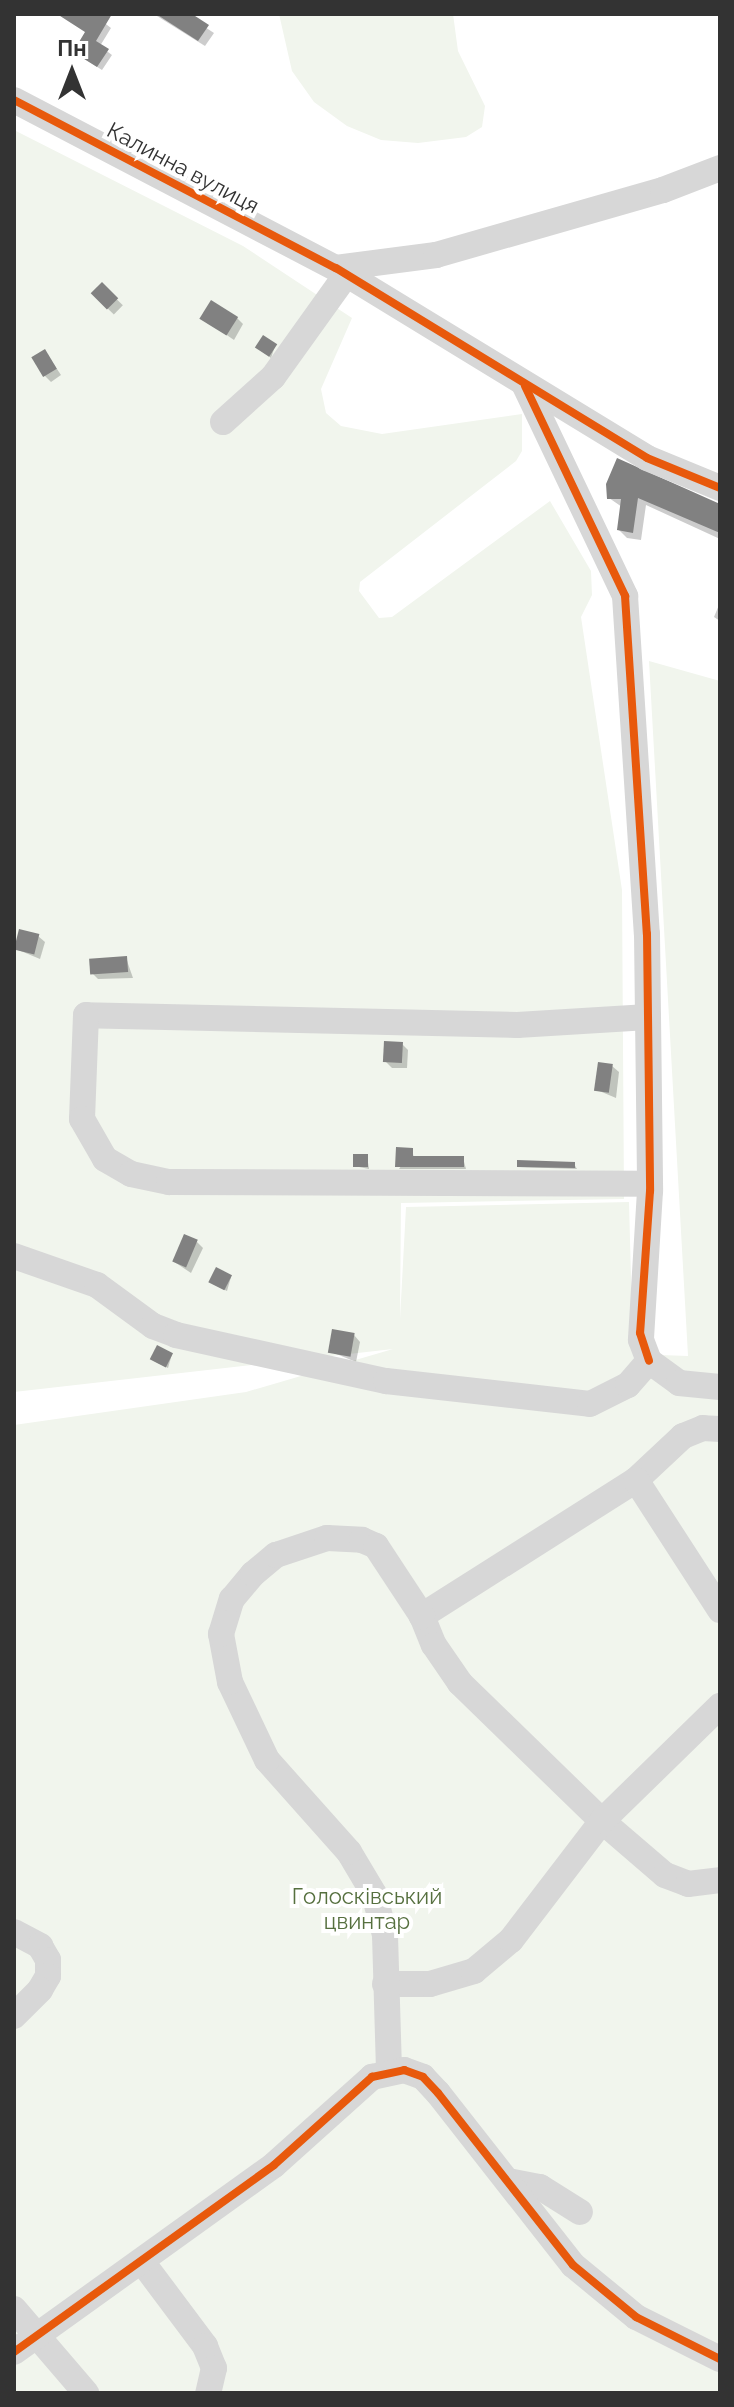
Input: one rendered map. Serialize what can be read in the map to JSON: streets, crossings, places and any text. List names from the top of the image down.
{
  "streets": {
    "street": ["Калинна вулиця"]
  },
  "parks": ["Голосківський цвинтар"],
  "north": "top"
}
